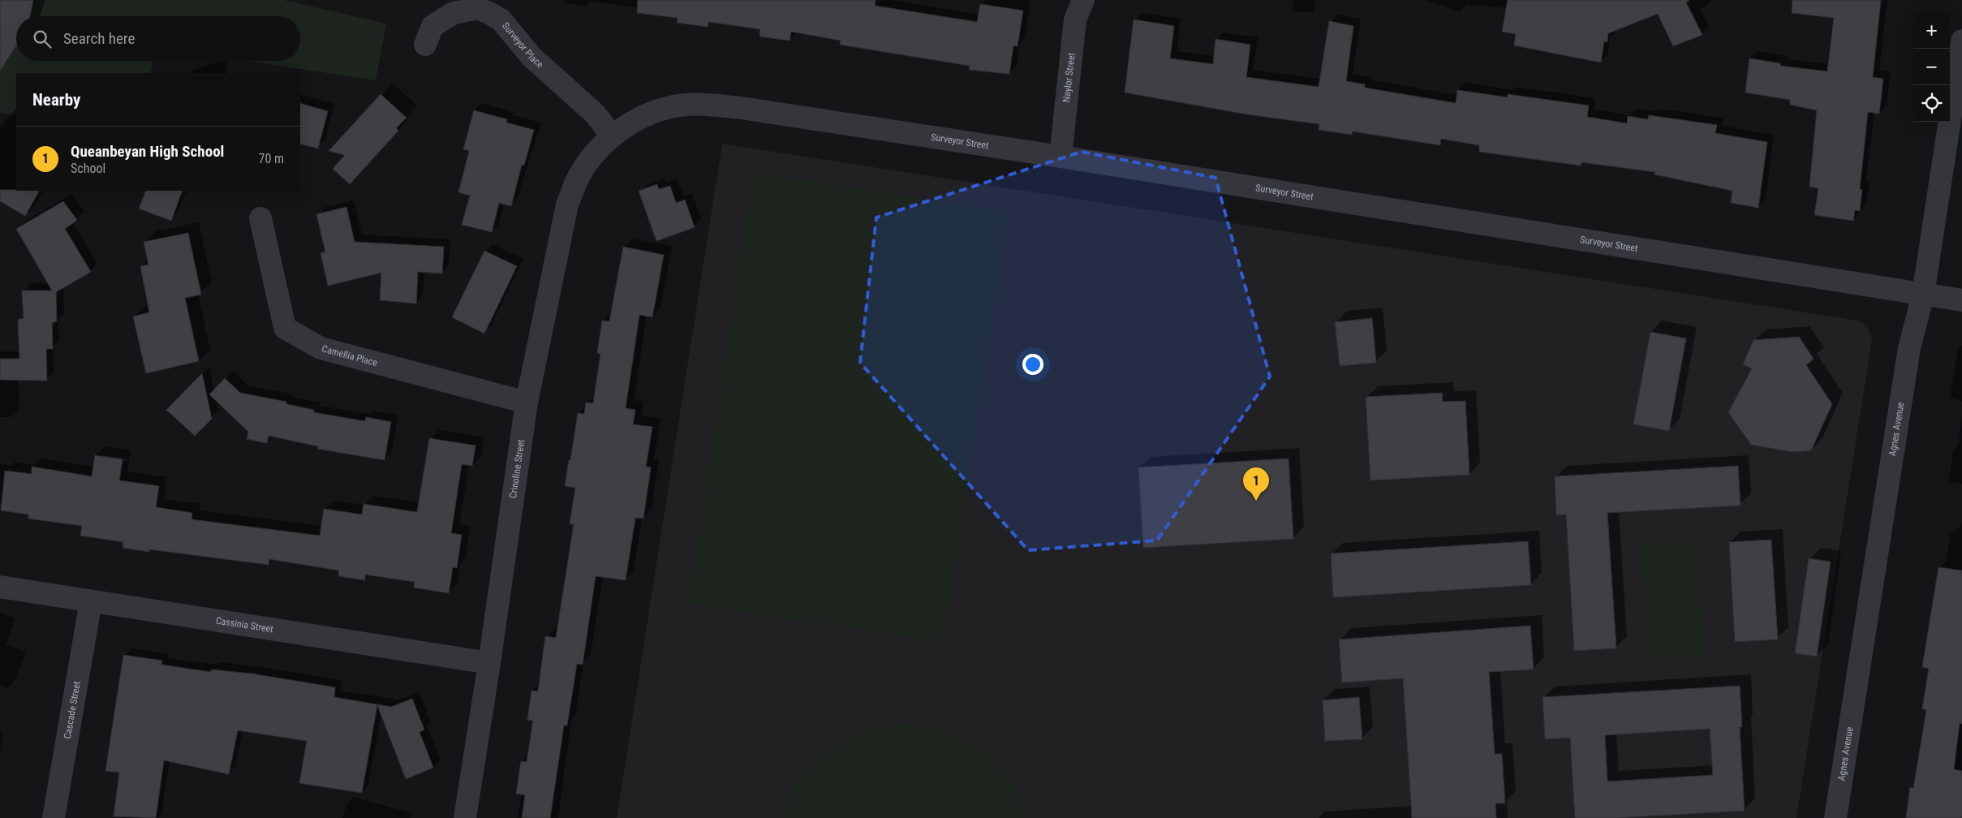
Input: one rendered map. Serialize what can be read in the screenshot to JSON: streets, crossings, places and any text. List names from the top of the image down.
{
  "streets": {
    "street": [
      "Surveyor Place",
      "Naylor Street",
      "Surveyor Street",
      "Camellia Place",
      "Agnes Avenue",
      "Crinoline Street",
      "Cassinia Street",
      "Cascade Street"
    ]
  },
  "crossings": [
    ["Surveyor Place", "Surveyor Street"],
    ["Surveyor Place", "Crinoline Street"],
    ["Naylor Street", "Surveyor Street"],
    ["Surveyor Street", "Agnes Avenue"],
    ["Surveyor Street", "Crinoline Street"],
    ["Camellia Place", "Crinoline Street"],
    ["Crinoline Street", "Cassinia Street"],
    ["Cassinia Street", "Cascade Street"]
  ],
  "page": {
    "map_buttons": ["+", "−"],
    "search": "Search here",
    "heading": "Nearby",
    "list": [
      {
        "mark": "1",
        "name": "Queanbeyan High School",
        "note": "School",
        "value": "70 m"
      }
    ],
    "pins": "1"
  }
}
